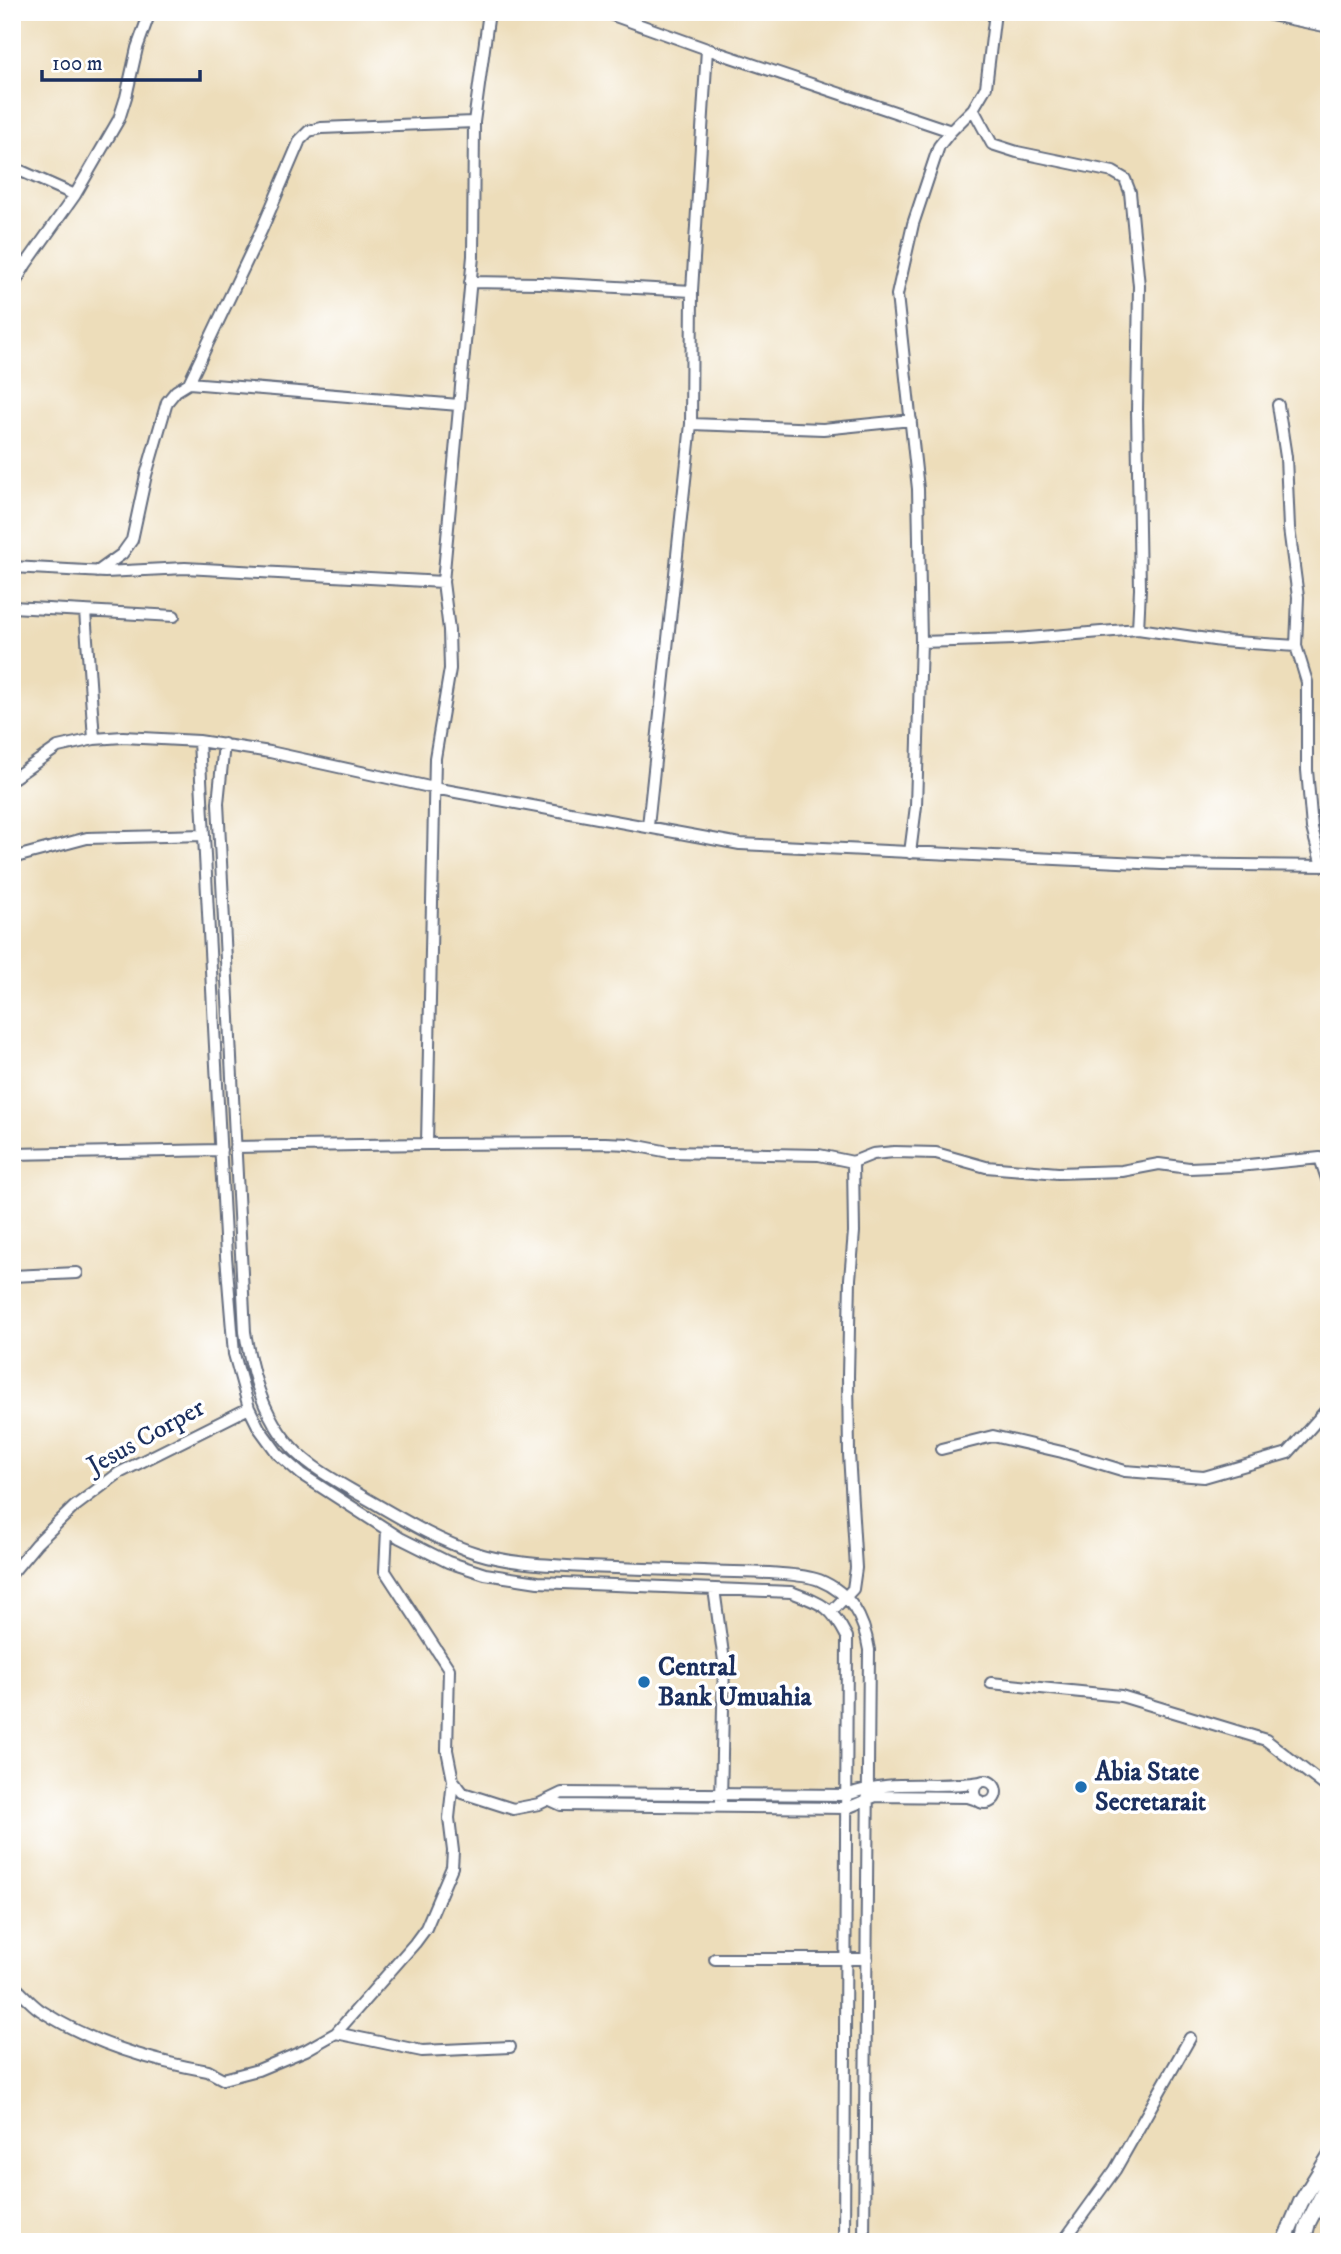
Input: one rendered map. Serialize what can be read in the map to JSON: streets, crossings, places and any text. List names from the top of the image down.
{
  "streets": {
    "street": ["Jesus Corper"]
  },
  "places": ["Central Bank Umuahia", "Abia State Secretarait"],
  "scale_bar": "100 m"
}
